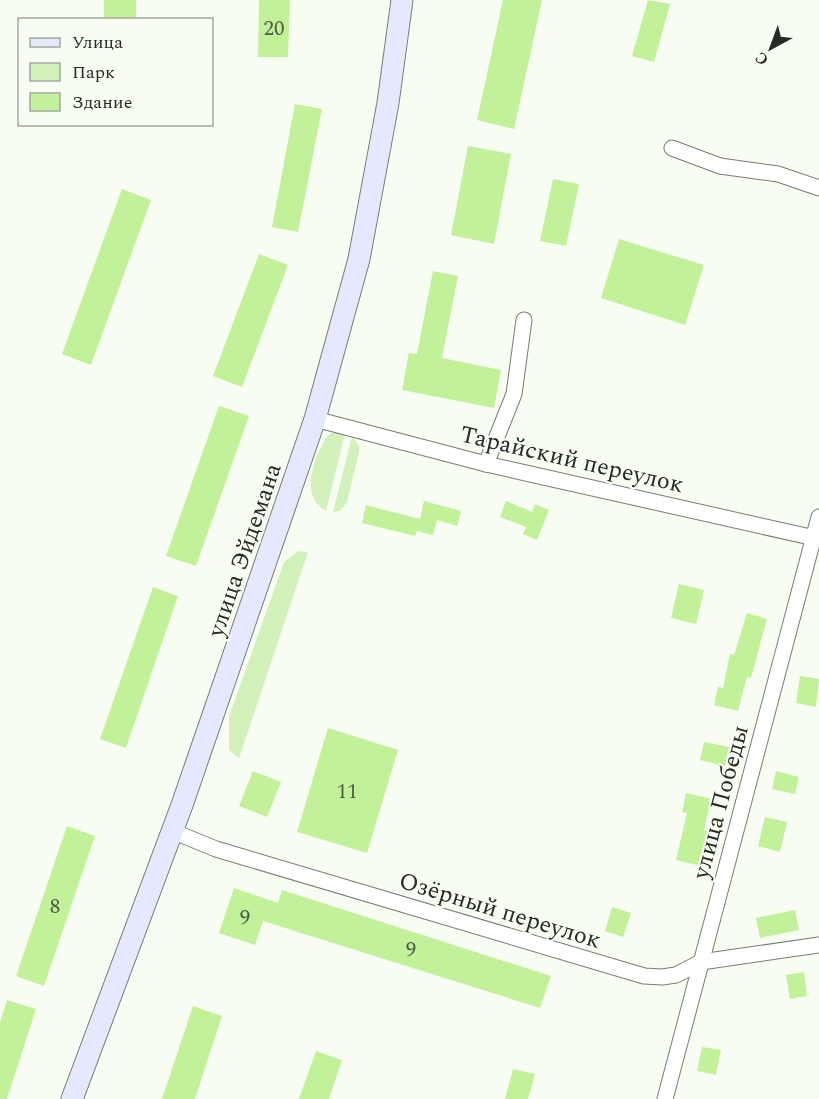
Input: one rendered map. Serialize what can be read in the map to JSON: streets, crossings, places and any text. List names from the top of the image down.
{
  "streets": {
    "main road": ["улица Эйдемана"],
    "street": ["Тарайский переулок", "улица Победы", "Озёрный переулок"]
  },
  "crossings": [
    ["Тарайский переулок", "улица Эйдемана"],
    ["Тарайский переулок", "улица Победы"],
    ["улица Эйдемана", "Озёрный переулок"],
    ["улица Победы", "Озёрный переулок"]
  ],
  "house_numbers": [
    "20",
    "11",
    "8",
    "9",
    "9"
  ],
  "legend": ["Улица", "Парк", "Здание"],
  "north": "bottom left"
}
